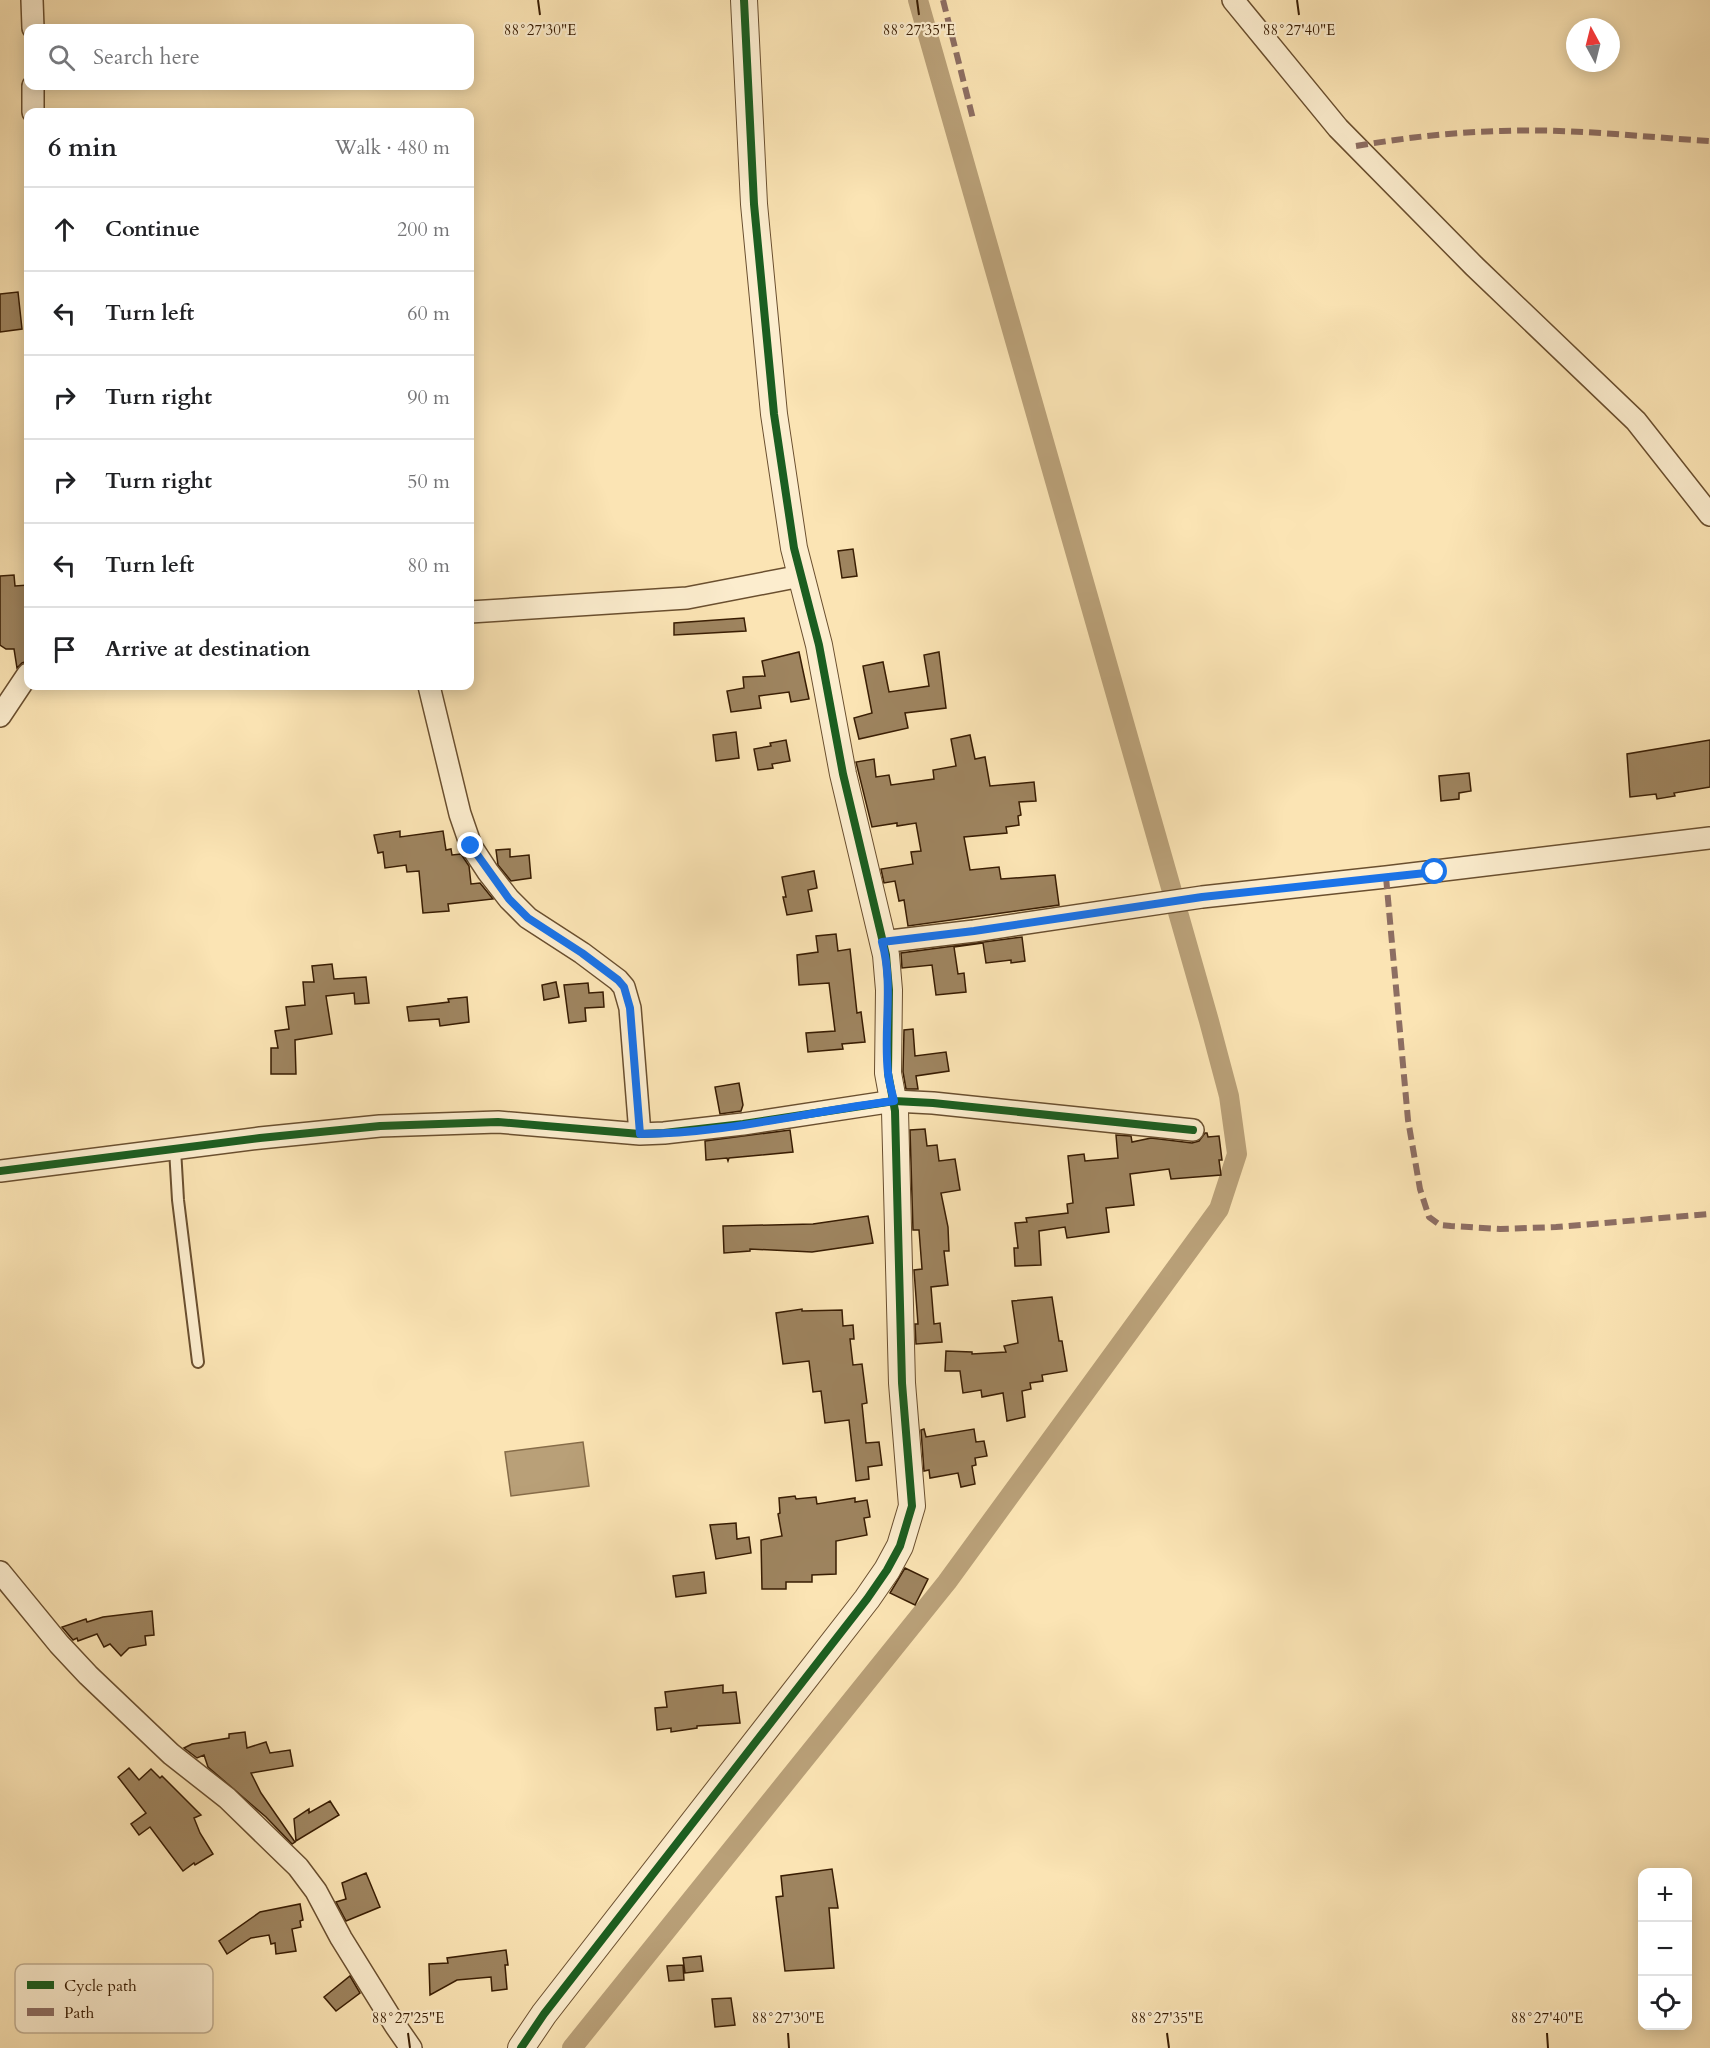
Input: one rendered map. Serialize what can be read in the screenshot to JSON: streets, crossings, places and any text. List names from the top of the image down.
{
  "legend": ["Cycle path", "Path"],
  "north": "top",
  "page": {
    "search": "Search here",
    "heading": ["6 min", "Walk · 480 m"],
    "list": [
      ["Continue", "200 m"],
      ["Turn left", "60 m"],
      ["Turn right", "90 m"],
      ["Turn right", "50 m"],
      ["Turn left", "80 m"],
      "Arrive at destination"
    ],
    "map_buttons": ["+", "−"]
  },
  "coordinates": [
    "88°27'30\"E",
    "88°27'35\"E",
    "88°27'40\"E",
    "88°27'25\"E"
  ]
}
